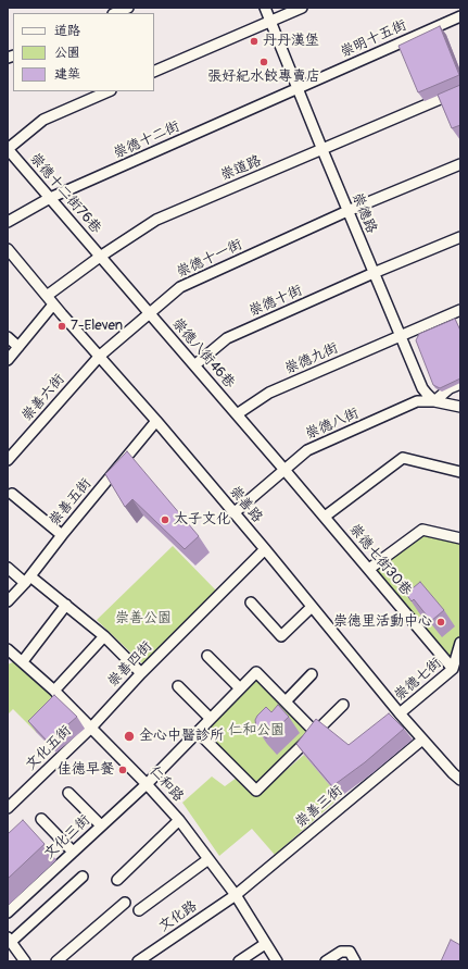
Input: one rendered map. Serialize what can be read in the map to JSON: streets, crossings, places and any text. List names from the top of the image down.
{
  "streets": {
    "street": [
      "崇明十五街",
      "崇德十二街",
      "崇道路",
      "崇德十二街76巷",
      "崇德路",
      "崇德十一街",
      "崇德十街",
      "崇德八街46巷",
      "崇德九街",
      "崇善六街",
      "崇德八街",
      "崇善五街",
      "崇善路",
      "崇德七街30巷",
      "崇善四街",
      "崇德七街",
      "文化五街",
      "仁和路",
      "崇善三街",
      "文化三街",
      "文化路"
    ]
  },
  "crossings": [
    ["崇明十五街", "崇德十二街"],
    ["崇明十五街", "崇德路"],
    ["崇德十二街", "崇德十二街76巷"],
    ["崇德十二街", "崇德路"],
    ["崇道路", "崇德十二街76巷"],
    ["崇道路", "崇德路"],
    ["崇道路", "崇德八街46巷"],
    ["崇道路", "崇善路"],
    ["崇德十二街76巷", "崇德八街46巷"],
    ["崇德路", "崇德十一街"],
    ["崇德路", "崇德十街"],
    ["崇德路", "崇德九街"],
    ["崇德路", "崇德八街"],
    ["崇德十一街", "崇德八街46巷"],
    ["崇德十一街", "崇善六街"],
    ["崇德十一街", "崇善路"],
    ["崇德十街", "崇德八街46巷"],
    ["崇德八街46巷", "崇德九街"],
    ["崇德八街46巷", "崇德八街"],
    ["崇德八街46巷", "崇德七街30巷"],
    ["崇善六街", "崇善路"],
    ["崇德八街", "崇善路"],
    ["崇德八街", "崇德七街30巷"],
    ["崇善五街", "崇善路"],
    ["崇善路", "崇善四街"],
    ["崇善路", "崇德七街"],
    ["崇善路", "崇善三街"],
    ["崇德七街30巷", "崇德七街"],
    ["崇善四街", "文化五街"],
    ["崇善四街", "仁和路"],
    ["文化五街", "仁和路"],
    ["仁和路", "崇善三街"],
    ["仁和路", "文化三街"],
    ["仁和路", "文化路"],
    ["崇善三街", "文化路"]
  ],
  "parks": ["崇善公園", "仁和公園"],
  "places": [
    "丹丹漢堡",
    "張好紀水餃專賣店",
    "7-Eleven",
    "太子文化",
    "崇德里活動中心",
    "全心中醫診所",
    "佳德早餐"
  ],
  "legend": ["道路", "公園", "建築"]
}
